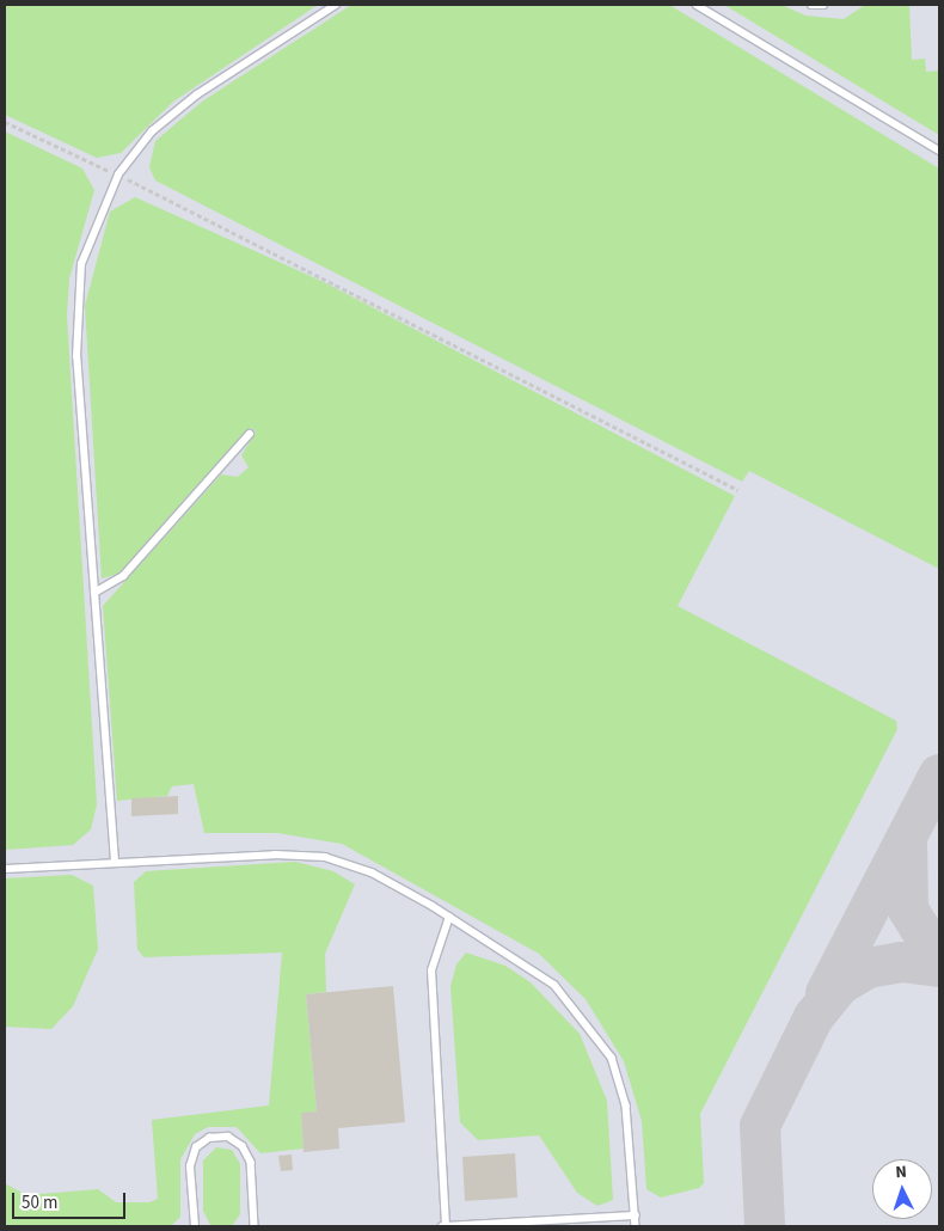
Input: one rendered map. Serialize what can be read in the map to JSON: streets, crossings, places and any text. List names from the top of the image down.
{
  "scale_bar": "50 m",
  "north": "top"
}
